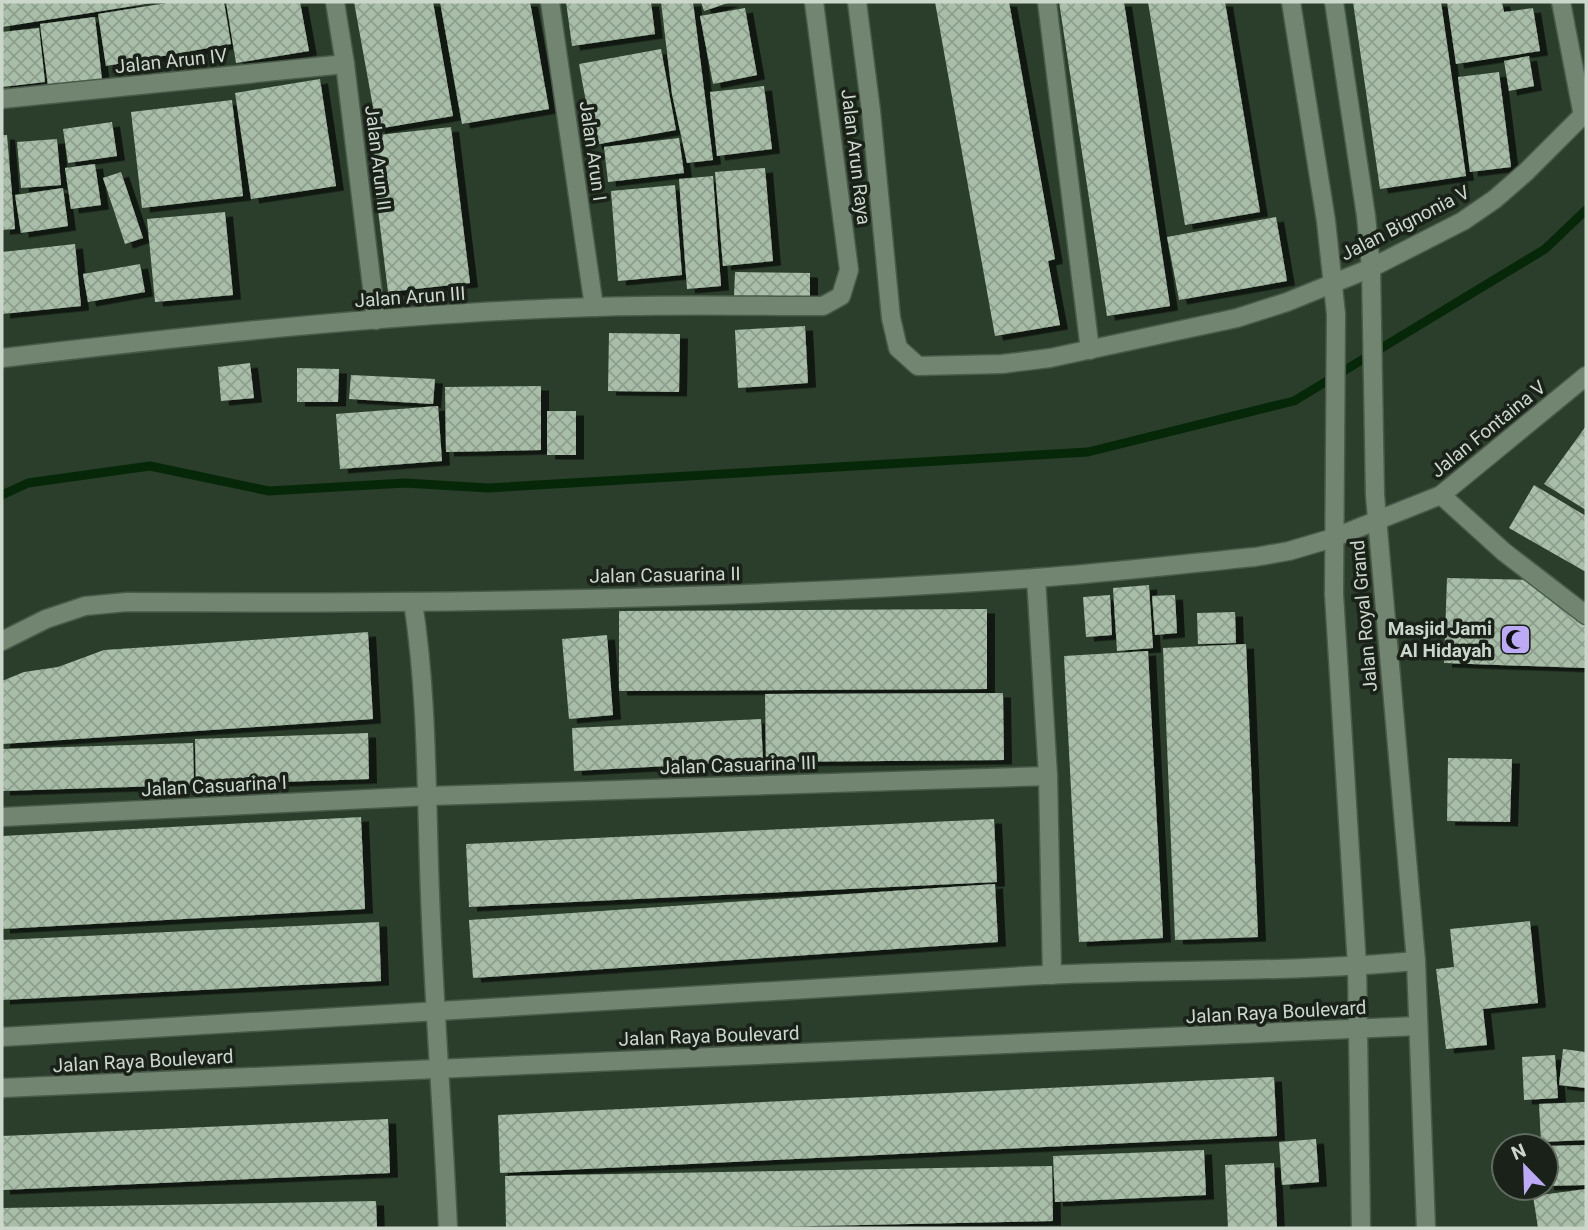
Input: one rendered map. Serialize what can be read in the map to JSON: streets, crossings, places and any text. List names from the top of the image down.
{
  "streets": {
    "street": [
      "Jalan Arun IV",
      "Jalan Arun I",
      "Jalan Arun Raya",
      "Jalan Arun II",
      "Jalan Bignonia V",
      "Jalan Arun III",
      "Jalan Fontaina V",
      "Jalan Casuarina II",
      "Jalan Royal Grand",
      "Jalan Casuarina III",
      "Jalan Casuarina I",
      "Jalan Raya Boulevard"
    ]
  },
  "crossings": [
    ["Jalan Arun IV", "Jalan Arun II"],
    ["Jalan Arun I", "Jalan Arun III"],
    ["Jalan Arun Raya", "Jalan Arun III"],
    ["Jalan Arun II", "Jalan Arun III"],
    ["Jalan Bignonia V", "Jalan Royal Grand"],
    ["Jalan Fontaina V", "Jalan Casuarina II"],
    ["Jalan Fontaina V", "Jalan Royal Grand"],
    ["Jalan Casuarina II", "Jalan Royal Grand"],
    ["Jalan Royal Grand", "Jalan Raya Boulevard"],
    ["Jalan Casuarina III", "Jalan Casuarina I"]
  ],
  "places": {
    "mosque": ["Masjid Jami Al Hidayah"]
  },
  "north": "top left"
}
